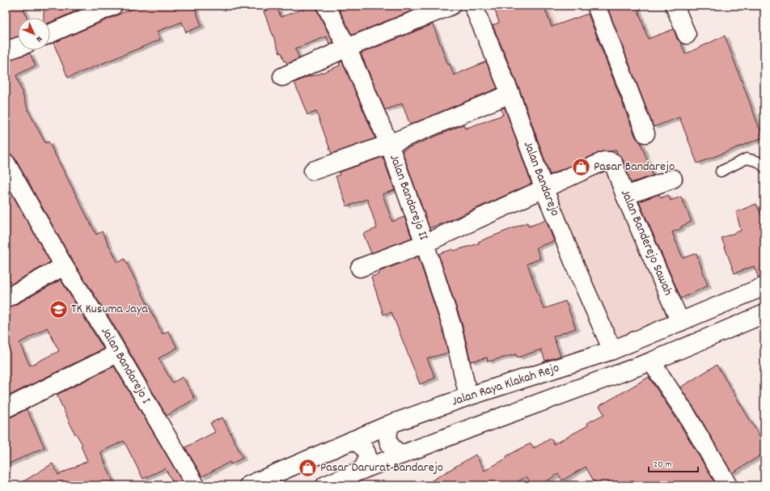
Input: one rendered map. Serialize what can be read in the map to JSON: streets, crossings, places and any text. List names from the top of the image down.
{
  "streets": {
    "street": [
      "Jalan Bandarejo",
      "Jalan Bandarejo II",
      "Jalan Banderejo Sawah",
      "Jalan Bandarejo I",
      "Jalan Raya Klakah Rejo"
    ]
  },
  "crossings": [
    ["Jalan Bandarejo", "Jalan Banderejo Sawah"],
    ["Jalan Bandarejo", "Jalan Raya Klakah Rejo"],
    ["Jalan Bandarejo II", "Jalan Raya Klakah Rejo"],
    ["Jalan Banderejo Sawah", "Jalan Raya Klakah Rejo"]
  ],
  "places": {
    "shop": ["Pasar Bandarejo", "Pasar Darurat Bandarejo"],
    "school or university": ["TK Kusuma Jaya"]
  },
  "scale_bar": "20 m",
  "north": "bottom right"
}
